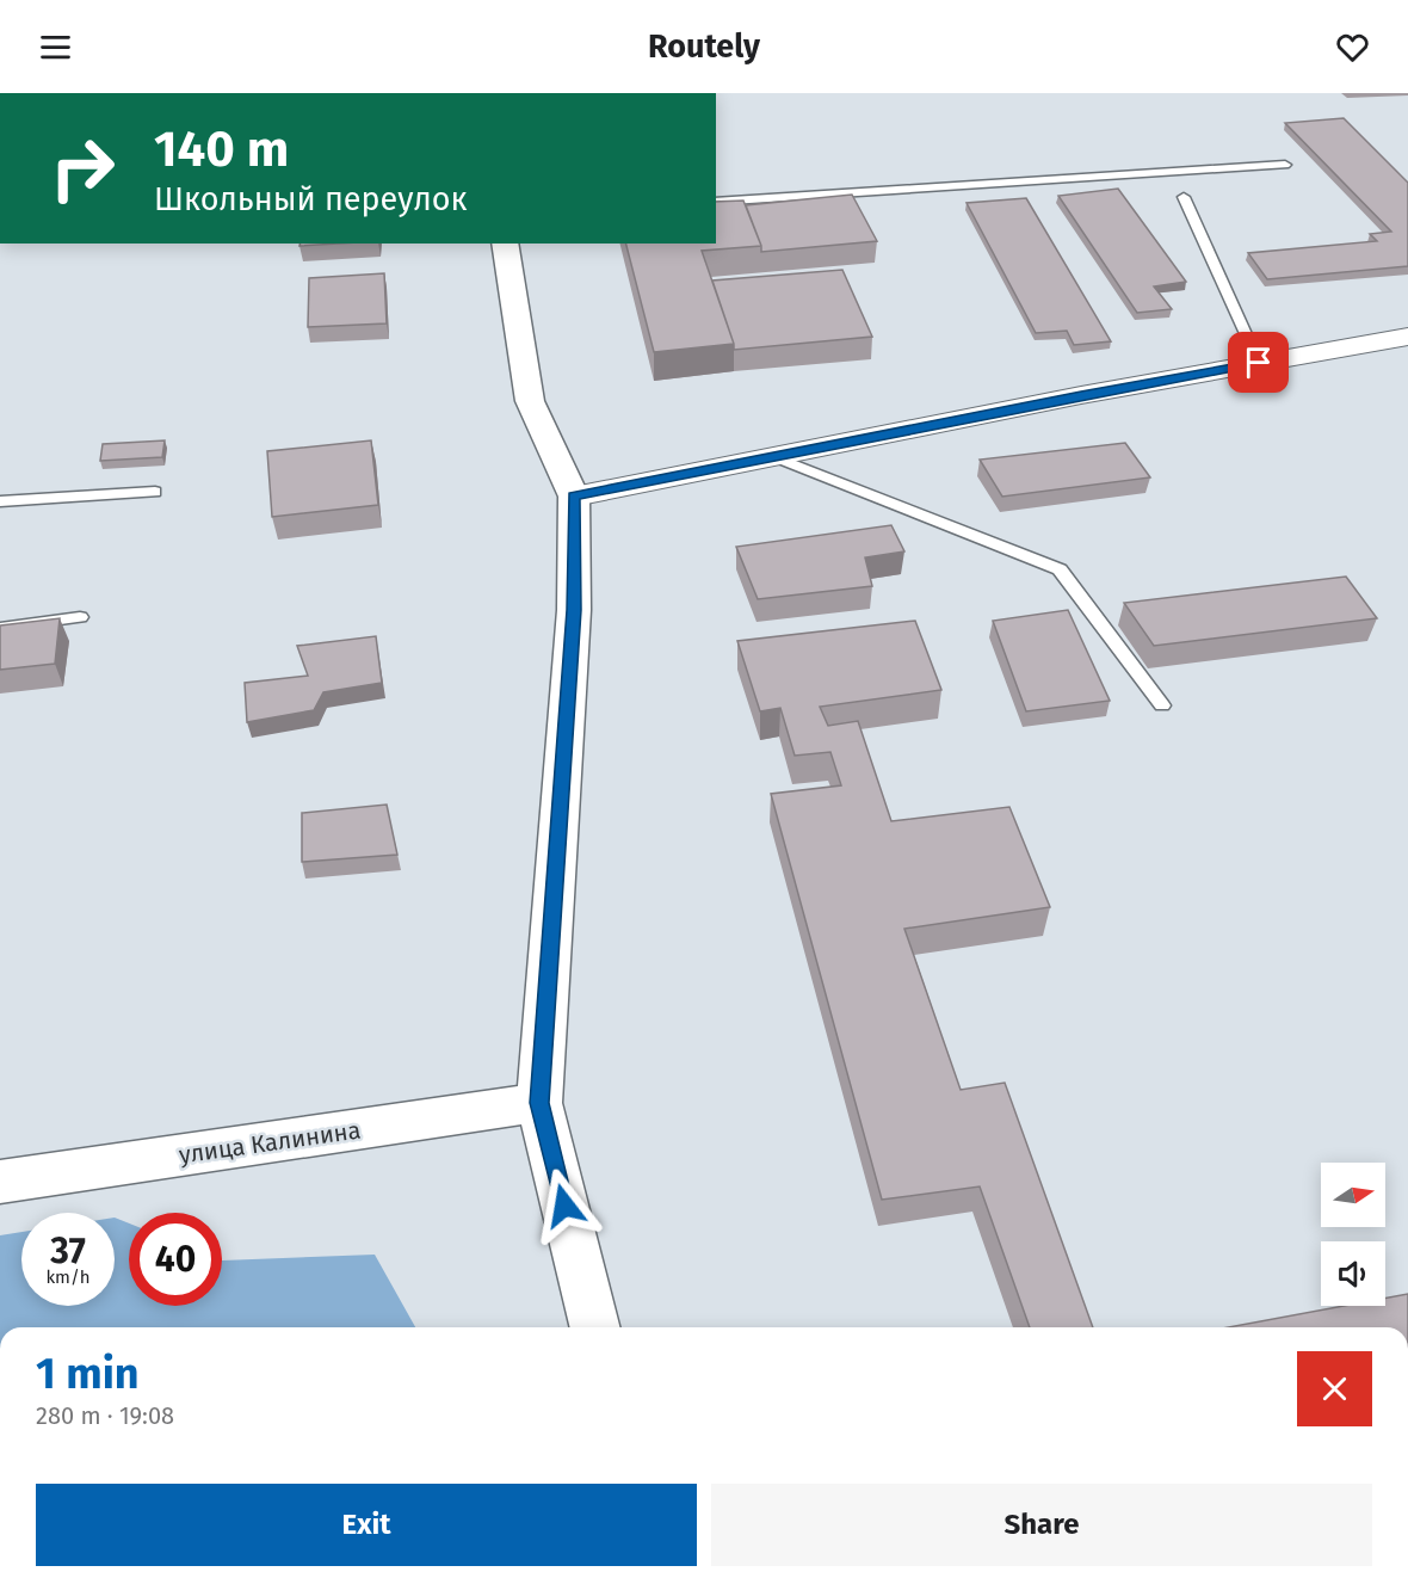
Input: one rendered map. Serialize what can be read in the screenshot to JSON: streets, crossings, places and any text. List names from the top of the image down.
{
  "streets": {
    "street": ["улица Калинина"]
  },
  "north": "right",
  "page": {
    "header": "Routely",
    "turn": ["140 m", "Школьный переулок"],
    "speed": "37 km/h",
    "limit": "40",
    "heading": ["1 min", "280 m · 19:08"],
    "buttons": ["Exit", "Share"]
  }
}
